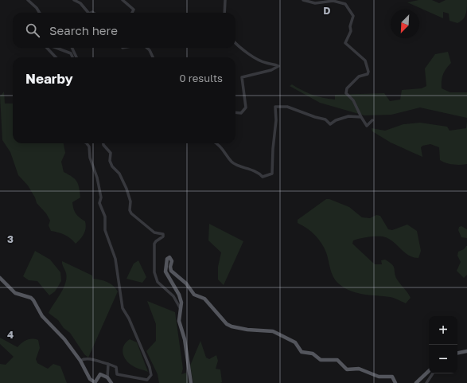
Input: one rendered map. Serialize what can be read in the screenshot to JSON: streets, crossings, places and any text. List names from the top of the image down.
{
  "north": "bottom left",
  "page": {
    "search": "Search here",
    "heading": ["Nearby", "0 results"],
    "map_buttons": ["+", "−"]
  },
  "grid": {
    "columns": ["D"],
    "rows": ["3", "4"]
  }
}
